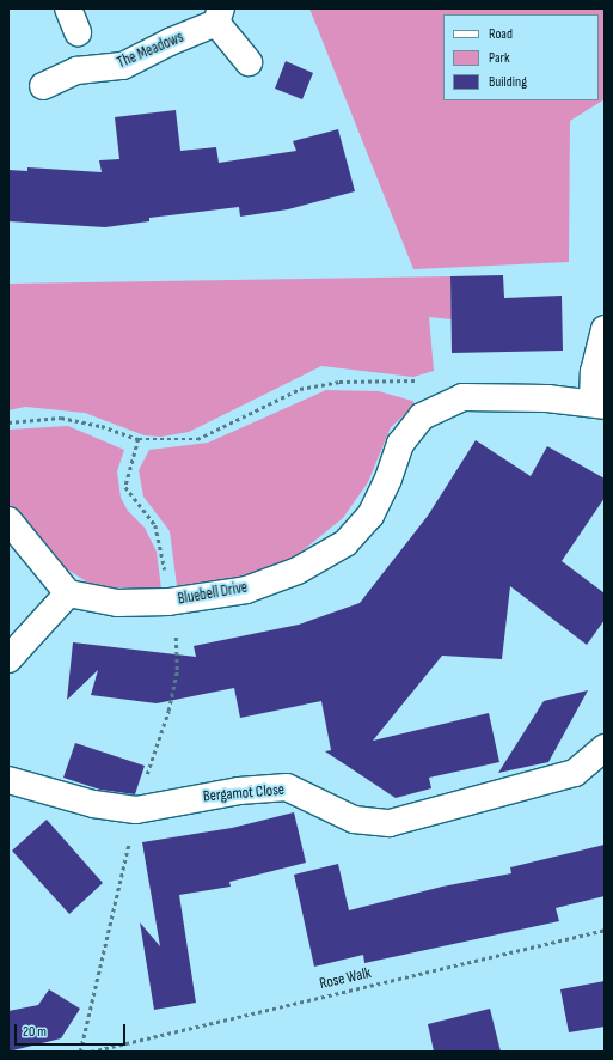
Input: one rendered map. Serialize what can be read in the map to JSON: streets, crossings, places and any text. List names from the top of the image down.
{
  "streets": {
    "street": ["The Meadows", "Bluebell Drive", "Bergamot Close"],
    "path": ["Rose Walk"]
  },
  "legend": ["Road", "Park", "Building"],
  "scale_bar": "20 m"
}
